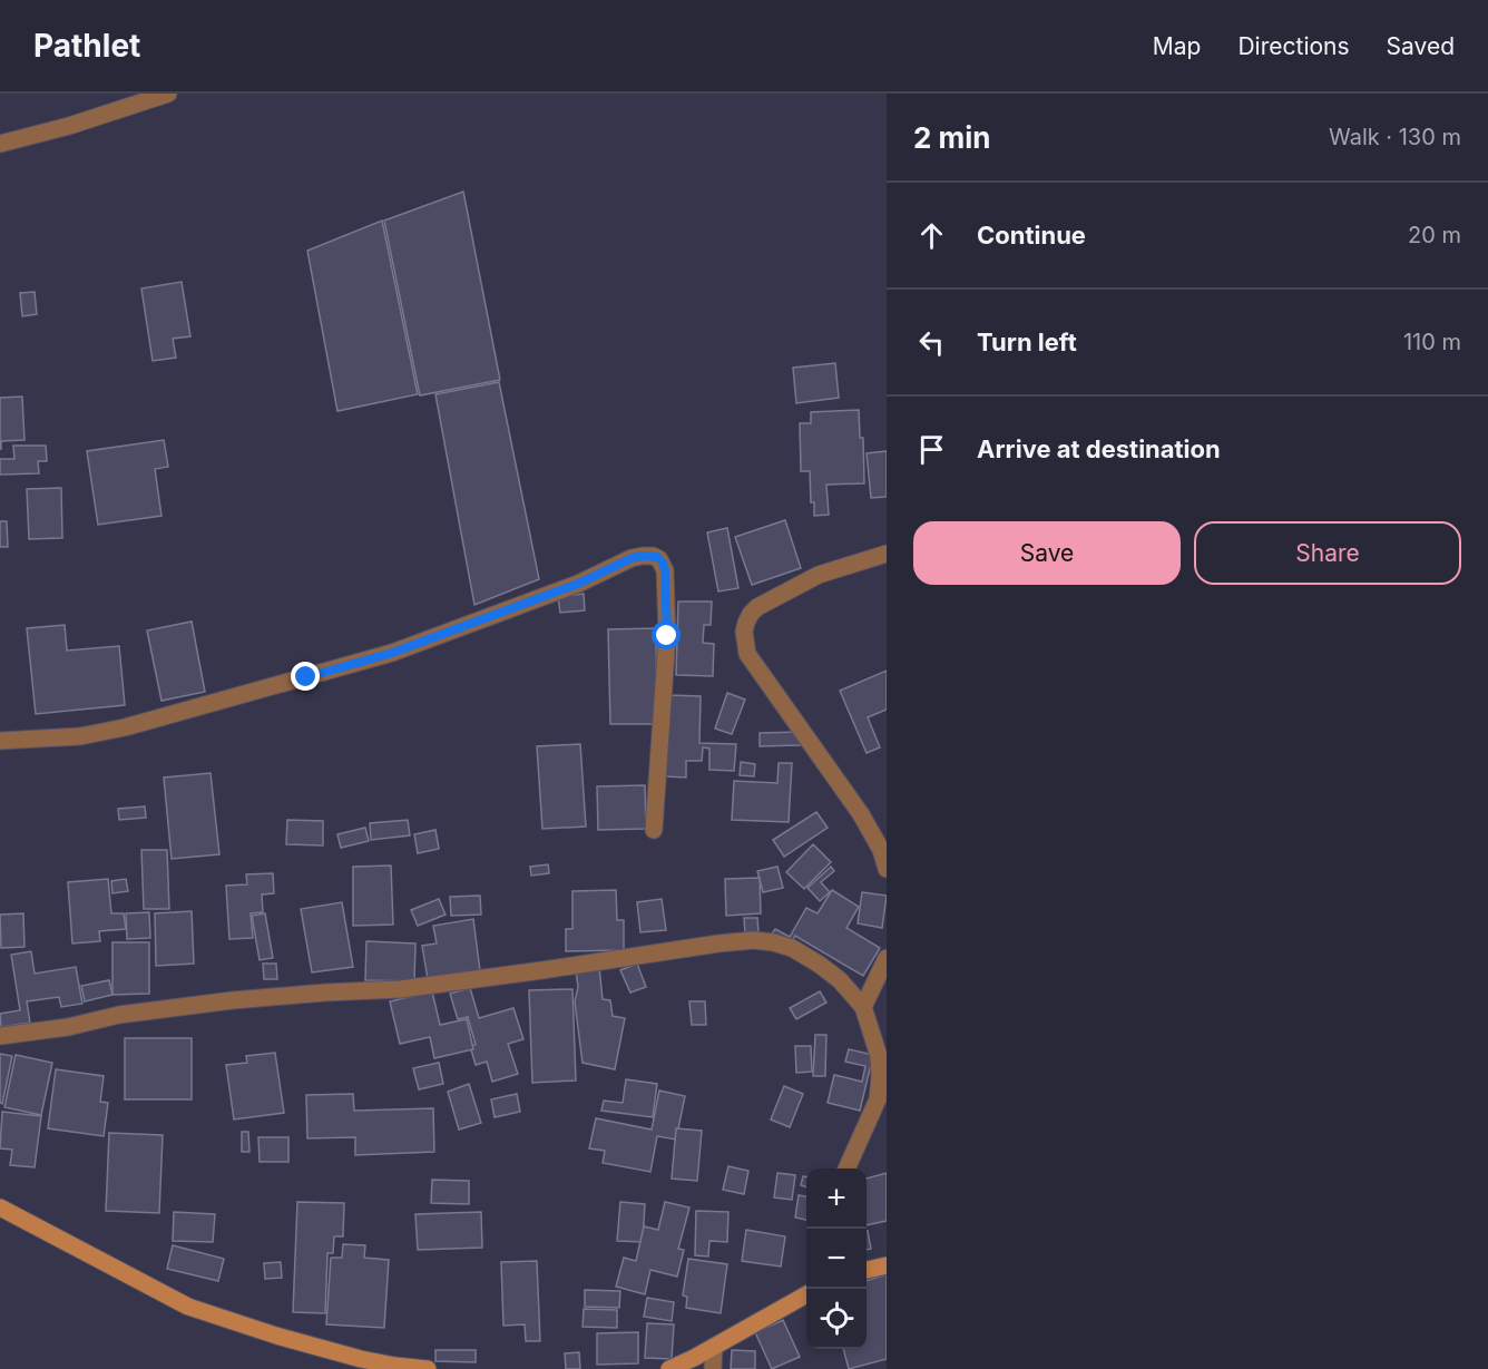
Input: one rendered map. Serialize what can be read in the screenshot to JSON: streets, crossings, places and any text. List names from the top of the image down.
{
  "page": {
    "header": "Pathlet",
    "nav": ["Map", "Directions", "Saved"],
    "heading": ["2 min", "Walk · 130 m"],
    "list": [
      ["Continue", "20 m"],
      ["Turn left", "110 m"],
      "Arrive at destination"
    ],
    "buttons": ["Save", "Share"],
    "map_buttons": ["+", "−"]
  }
}
